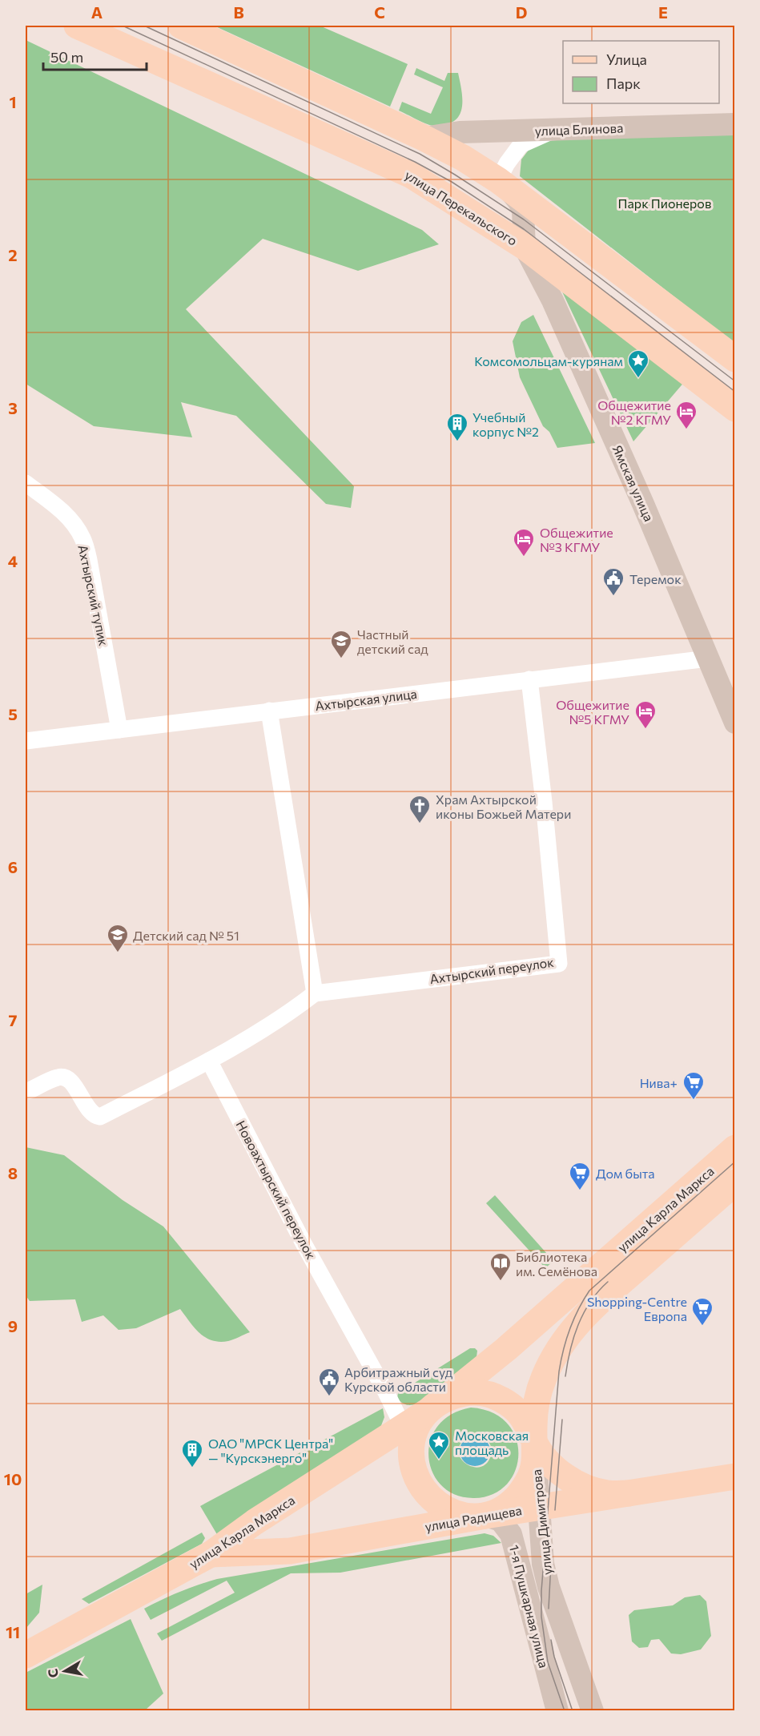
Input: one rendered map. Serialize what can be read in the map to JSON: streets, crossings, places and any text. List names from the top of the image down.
{
  "streets": {
    "main road": [
      "улица Блинова",
      "улица Перекальского",
      "Ямская улица",
      "улица Карла Маркса",
      "улица Радищева",
      "улица Димитрова",
      "1-я Пушкарная улица"
    ],
    "street": [
      "Ахтырский тупик",
      "Ахтырская улица",
      "Ахтырский переулок",
      "Новоахтырский переулок"
    ]
  },
  "crossings": [
    ["улица Перекальского", "Ямская улица"],
    ["Ямская улица", "Ахтырская улица"],
    ["Ахтырский тупик", "Ахтырская улица"],
    ["Ахтырская улица", "Ахтырский переулок"],
    ["Новоахтырский переулок", "улица Карла Маркса"],
    ["улица Карла Маркса", "улица Радищева"],
    ["улица Карла Маркса", "улица Димитрова"],
    ["улица Карла Маркса", "1-я Пушкарная улица"],
    ["улица Радищева", "улица Димитрова"],
    ["улица Радищева", "1-я Пушкарная улица"],
    ["улица Димитрова", "1-я Пушкарная улица"]
  ],
  "parks": ["Парк Пионеров"],
  "places": {
    "place": ["Комсомольцам-курянам", "Московская площадь"],
    "hotel": ["Общежитие №2 КГМУ", "Общежитие №3 КГМУ", "Общежитие №5 КГМУ"],
    "building": ["Учебный корпус №2", "ОАО \"МРСК Центра\" — \"Курскэнерго\""],
    "public building": ["Теремок", "Арбитражный суд Курской области"],
    "school or university": ["Частный детский сад", "Детский сад № 51"],
    "church": ["Храм Ахтырской иконы Божьей Матери"],
    "supermarket": ["Нива+", "Дом быта", "Shopping-Centre Европа"],
    "library": ["Библиотека им. Семёнова"]
  },
  "legend": ["Улица", "Парк"],
  "scale_bar": "50 m",
  "north": "left",
  "grid": {
    "columns": [
      "A",
      "B",
      "C",
      "D",
      "E"
    ],
    "rows": [
      "1",
      "2",
      "3",
      "4",
      "5",
      "6",
      "7",
      "8",
      "9",
      "10",
      "11"
    ]
  }
}
